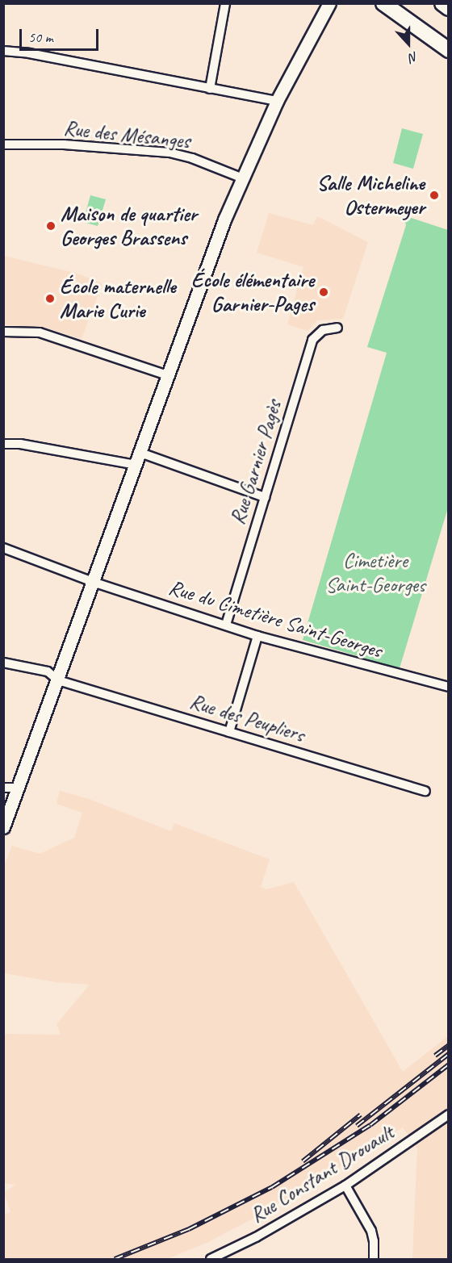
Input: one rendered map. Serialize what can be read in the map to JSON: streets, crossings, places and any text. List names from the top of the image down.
{
  "streets": {
    "street": [
      "Rue des Mésanges",
      "Rue Garnier Pagès",
      "Rue du Cimetière Saint-Georges",
      "Rue des Peupliers",
      "Rue Constant Drouault"
    ]
  },
  "crossings": [
    ["Rue Garnier Pagès", "Rue du Cimetière Saint-Georges"]
  ],
  "parks": ["Cimetière Saint-Georges"],
  "places": [
    "Salle Micheline Ostermeyer",
    "Maison de quartier Georges Brassens",
    "École élémentaire Garnier-Pages",
    "École maternelle Marie Curie"
  ],
  "scale_bar": "50 m",
  "north": "bottom"
}
